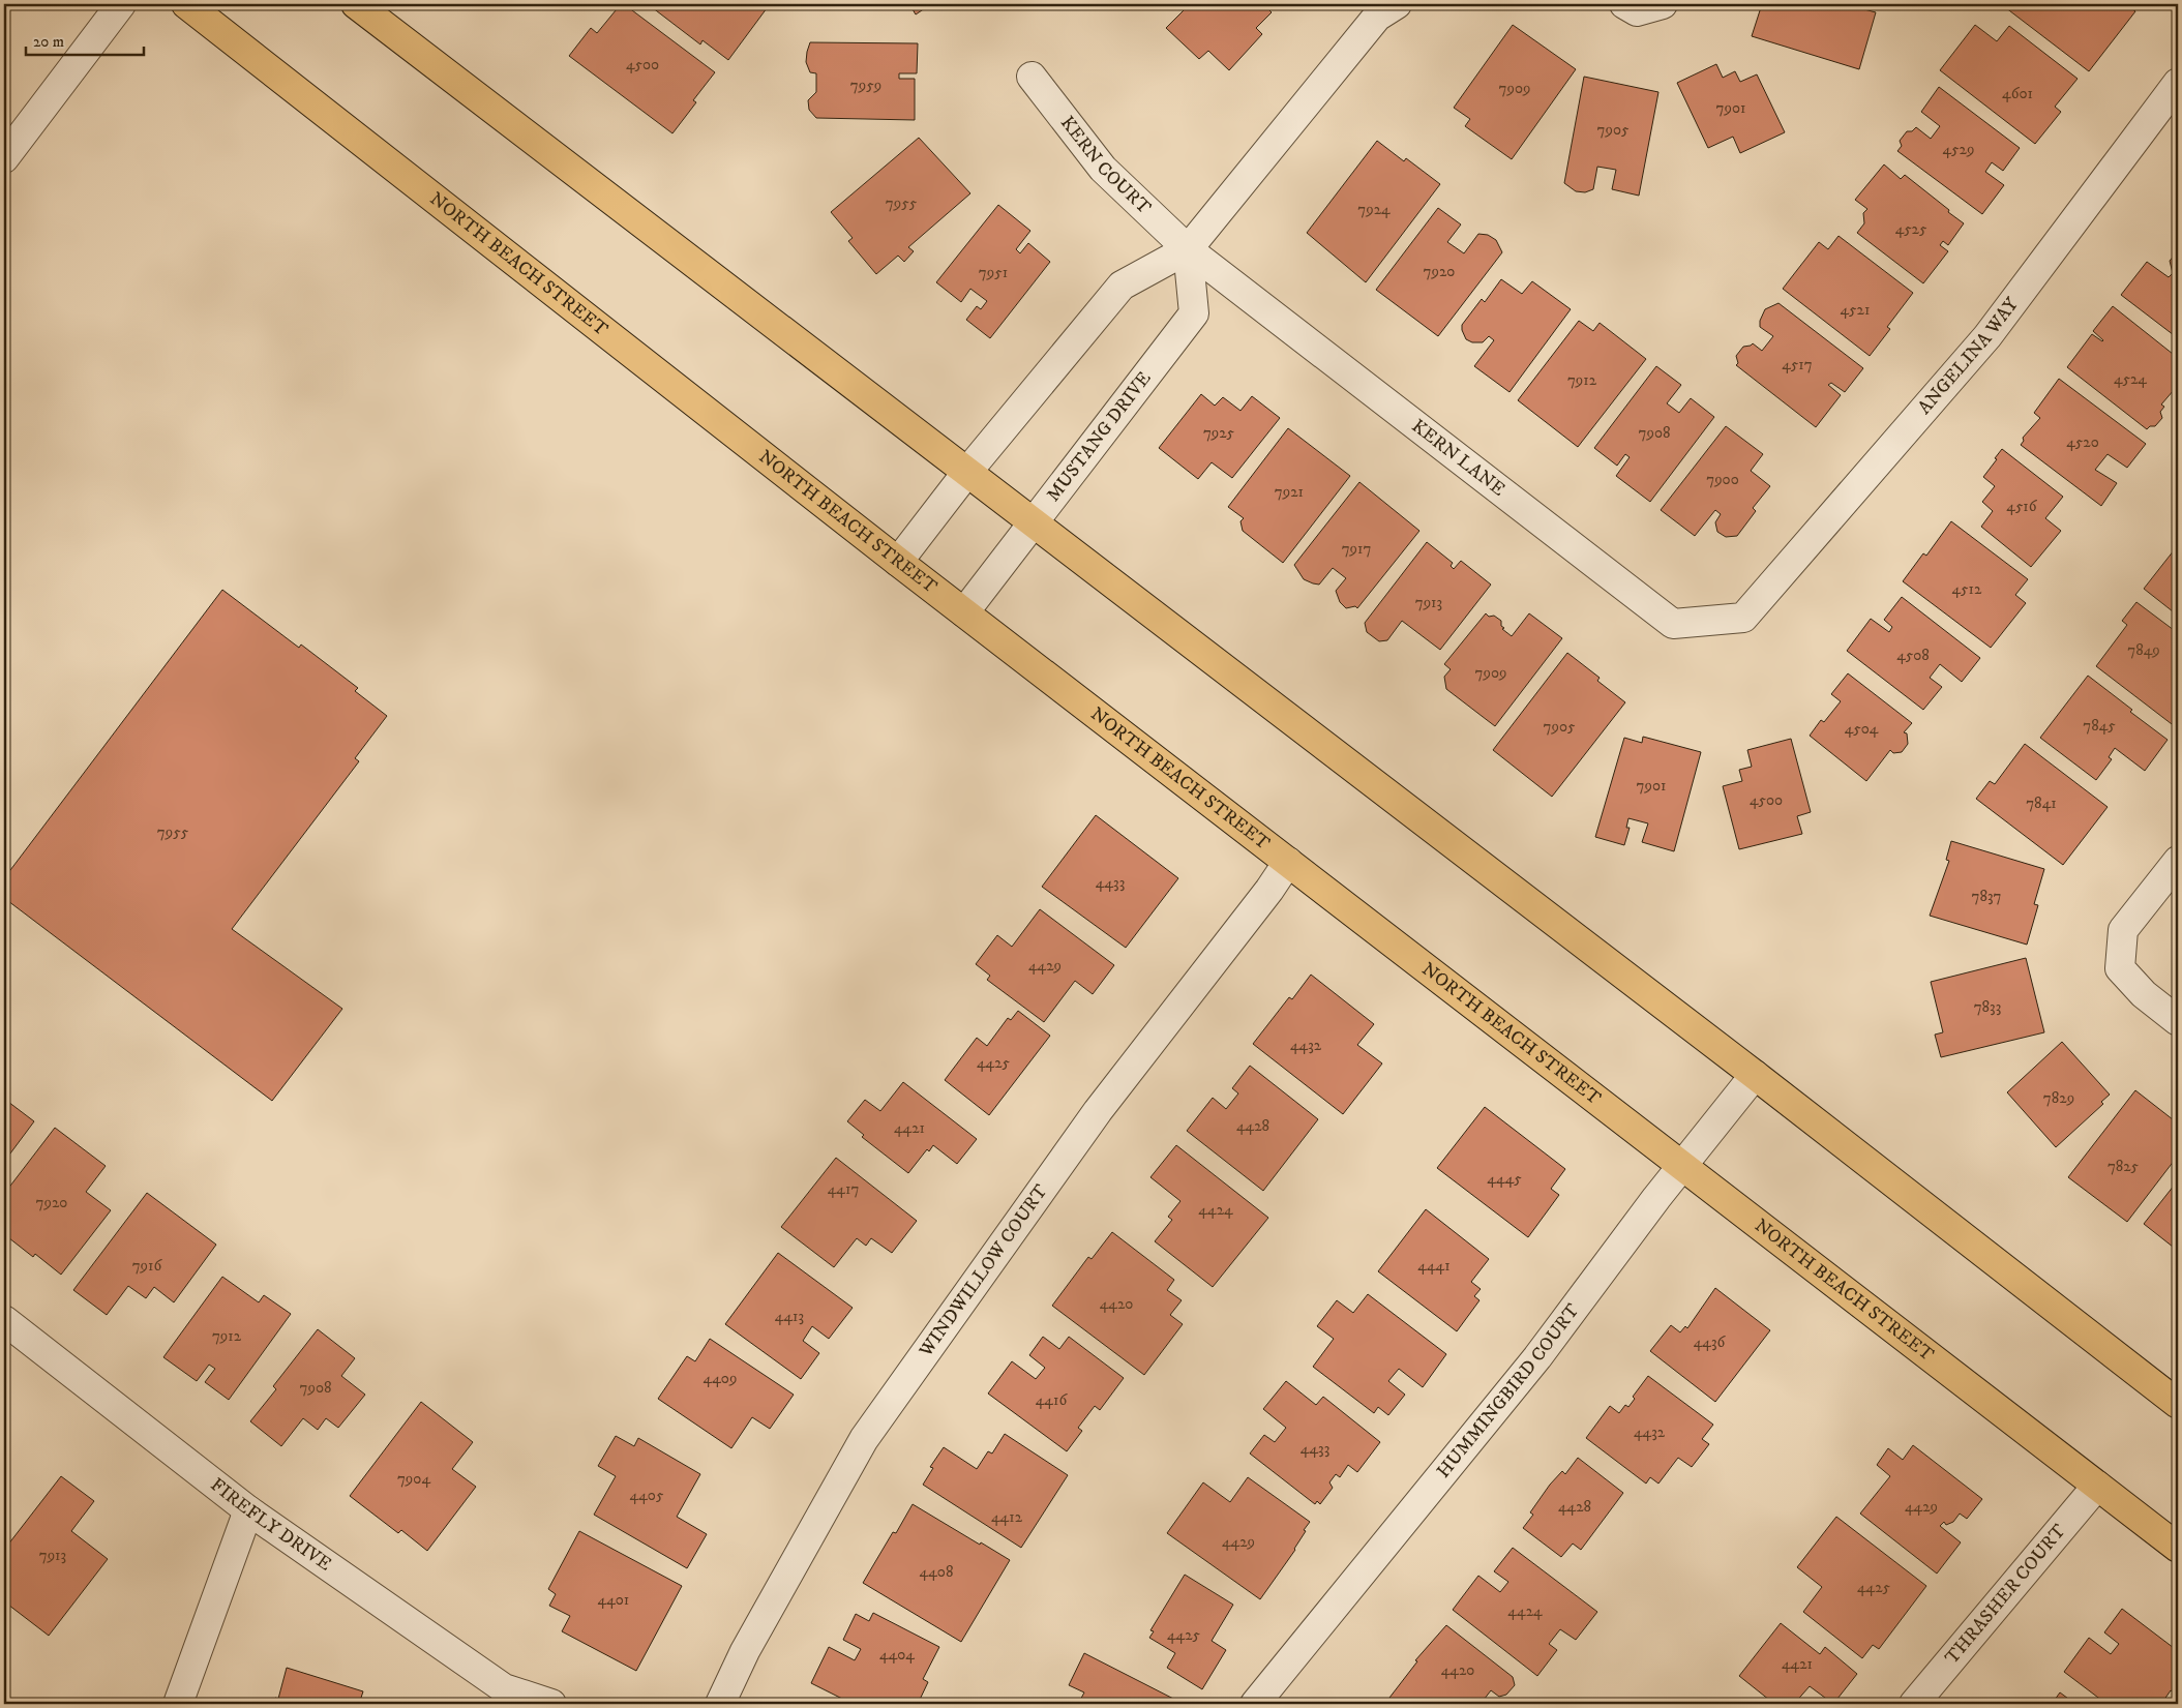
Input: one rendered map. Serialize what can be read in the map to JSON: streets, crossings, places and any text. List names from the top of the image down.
{
  "streets": {
    "main road": ["NORTH BEACH STREET"],
    "street": [
      "KERN COURT",
      "ANGELINA WAY",
      "MUSTANG DRIVE",
      "KERN LANE",
      "WINDWILLOW COURT",
      "HUMMINGBIRD COURT",
      "FIREFLY DRIVE",
      "THRASHER COURT"
    ]
  },
  "crossings": [
    ["KERN COURT", "MUSTANG DRIVE"],
    ["KERN COURT", "KERN LANE"],
    ["NORTH BEACH STREET", "MUSTANG DRIVE"],
    ["NORTH BEACH STREET", "WINDWILLOW COURT"],
    ["NORTH BEACH STREET", "HUMMINGBIRD COURT"],
    ["NORTH BEACH STREET", "THRASHER COURT"],
    ["ANGELINA WAY", "KERN LANE"],
    ["MUSTANG DRIVE", "KERN LANE"]
  ],
  "house_numbers": [
    "4500",
    "7959",
    "7909",
    "4601",
    "7901",
    "7905",
    "4529",
    "7955",
    "7924",
    "4525",
    "7920",
    "7951",
    "4521",
    "4517",
    "4524",
    "7912",
    "7925",
    "7908",
    "4520",
    "7900",
    "7921",
    "4516",
    "7917",
    "4512",
    "7913",
    "7849",
    "4508",
    "7909",
    "7845",
    "7905",
    "4504",
    "7901",
    "4500",
    "7841",
    "7955",
    "4433",
    "7837",
    "4429",
    "7833",
    "4432",
    "4425",
    "7829",
    "4428",
    "4421",
    "7825",
    "4445",
    "4417",
    "7920",
    "4424",
    "7916",
    "4441",
    "4420",
    "4413",
    "7912",
    "4436",
    "4409",
    "7908",
    "4416",
    "4432",
    "4433",
    "7904",
    "4405",
    "4428",
    "4429",
    "4412",
    "4429",
    "7913",
    "4408",
    "4425",
    "4401",
    "4424",
    "4425",
    "4404",
    "4421",
    "4420"
  ],
  "scale_bar": "20 m"
}
